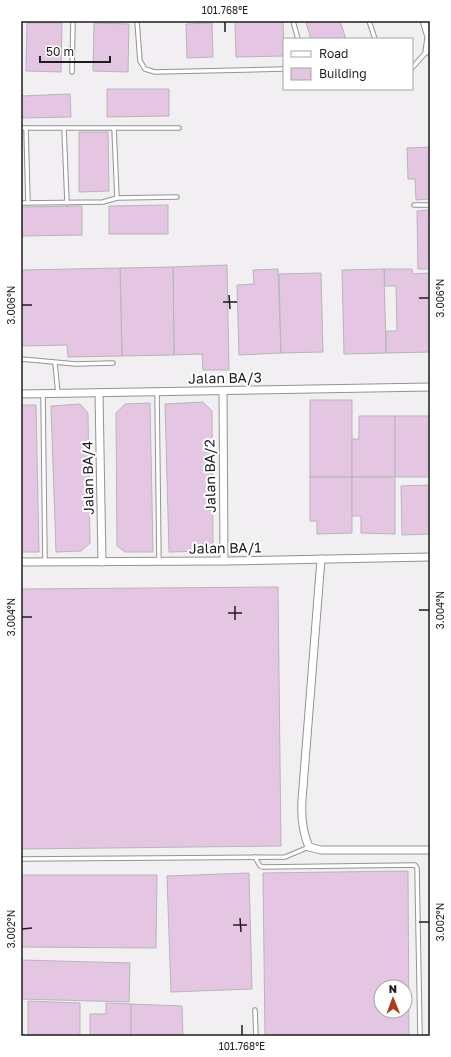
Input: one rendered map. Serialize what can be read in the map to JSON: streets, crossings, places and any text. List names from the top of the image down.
{
  "streets": {
    "street": [
      "Jalan BA/3",
      "Jalan BA/2",
      "Jalan BA/4",
      "Jalan BA/1"
    ]
  },
  "crossings": [
    ["Jalan BA/3", "Jalan BA/2"],
    ["Jalan BA/3", "Jalan BA/4"],
    ["Jalan BA/2", "Jalan BA/1"],
    ["Jalan BA/4", "Jalan BA/1"]
  ],
  "legend": ["Road", "Building"],
  "scale_bar": "50 m",
  "north": "top",
  "coordinates": [
    "101.768°E",
    "3.006°N",
    "3.004°N",
    "3.002°N"
  ]
}
